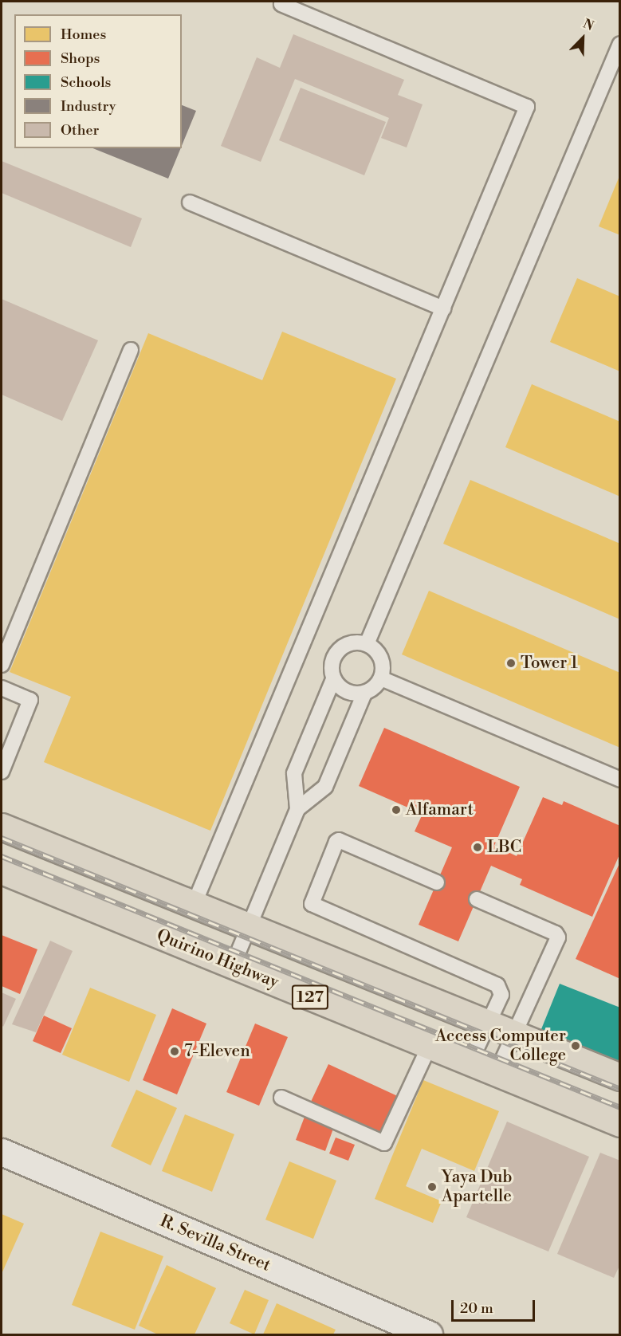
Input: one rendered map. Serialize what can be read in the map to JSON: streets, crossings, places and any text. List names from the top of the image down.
{
  "streets": {
    "main road": ["Quirino Highway", "127"],
    "street": ["R. Sevilla Street"]
  },
  "places": [
    "Tower 1",
    "Alfamart",
    "LBC",
    "Access Computer College",
    "7-Eleven",
    "Yaya Dub Apartelle"
  ],
  "legend": [
    "Homes",
    "Shops",
    "Schools",
    "Industry",
    "Other"
  ],
  "scale_bar": "20 m",
  "north": "top right"
}
